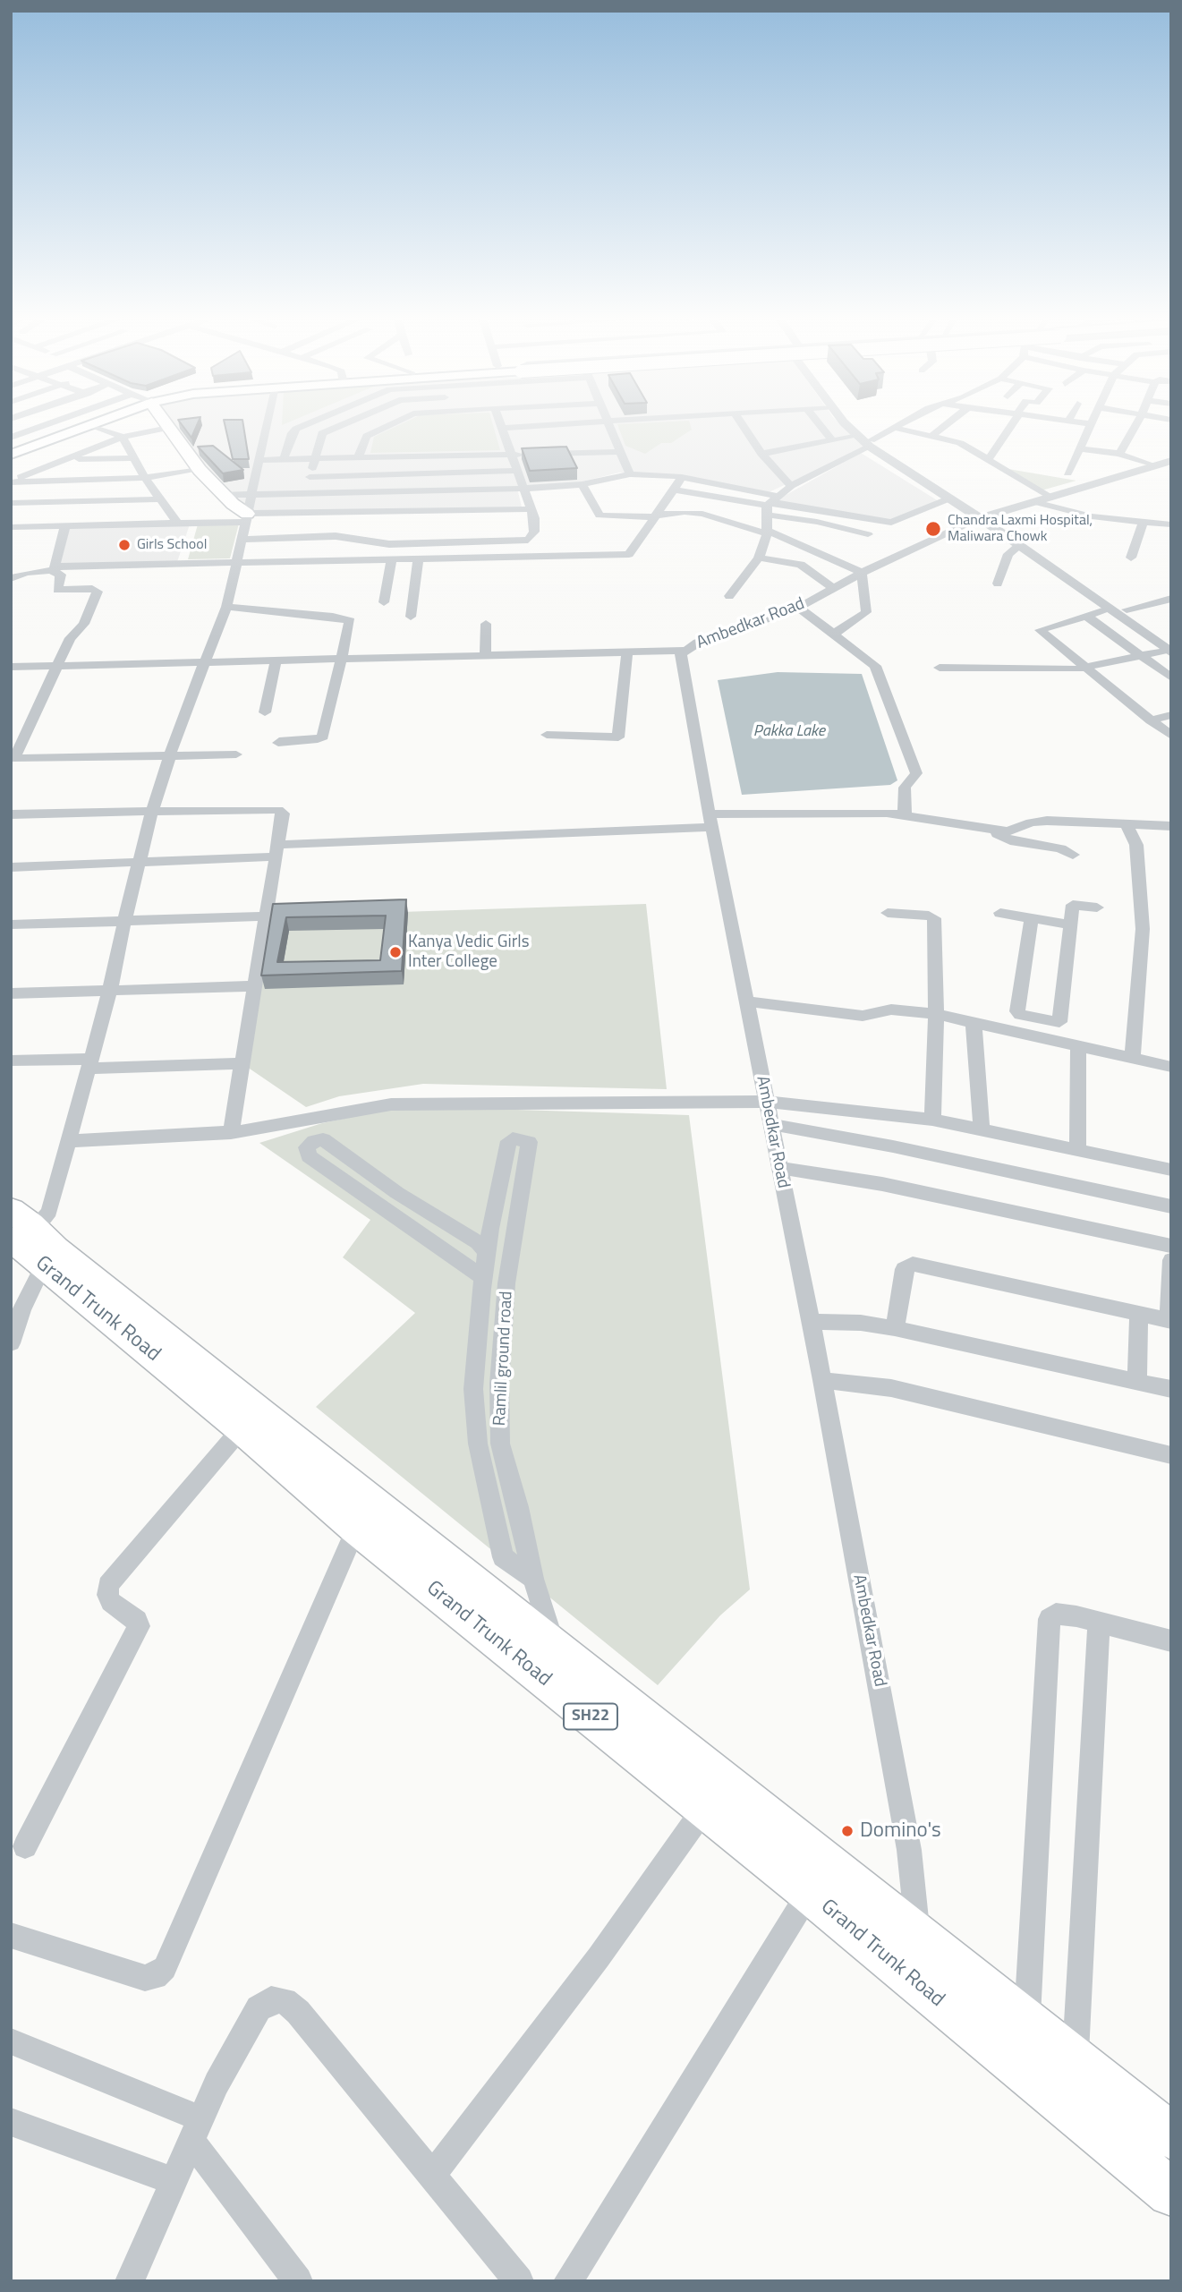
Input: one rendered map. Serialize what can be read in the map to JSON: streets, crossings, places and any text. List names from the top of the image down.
{
  "streets": {
    "highway": ["Grand Trunk Road", "SH22"],
    "street": ["Ambedkar Road", "Ramlil ground road"]
  },
  "crossings": [
    ["Ambedkar Road", "Grand Trunk Road"],
    ["Grand Trunk Road", "Ramlil ground road"]
  ],
  "water": ["Pakka Lake"],
  "places": [
    "Chandra Laxmi Hospital, Maliwara Chowk",
    "Girls School",
    "Kanya Vedic Girls Inter College",
    "Domino's"
  ]
}
